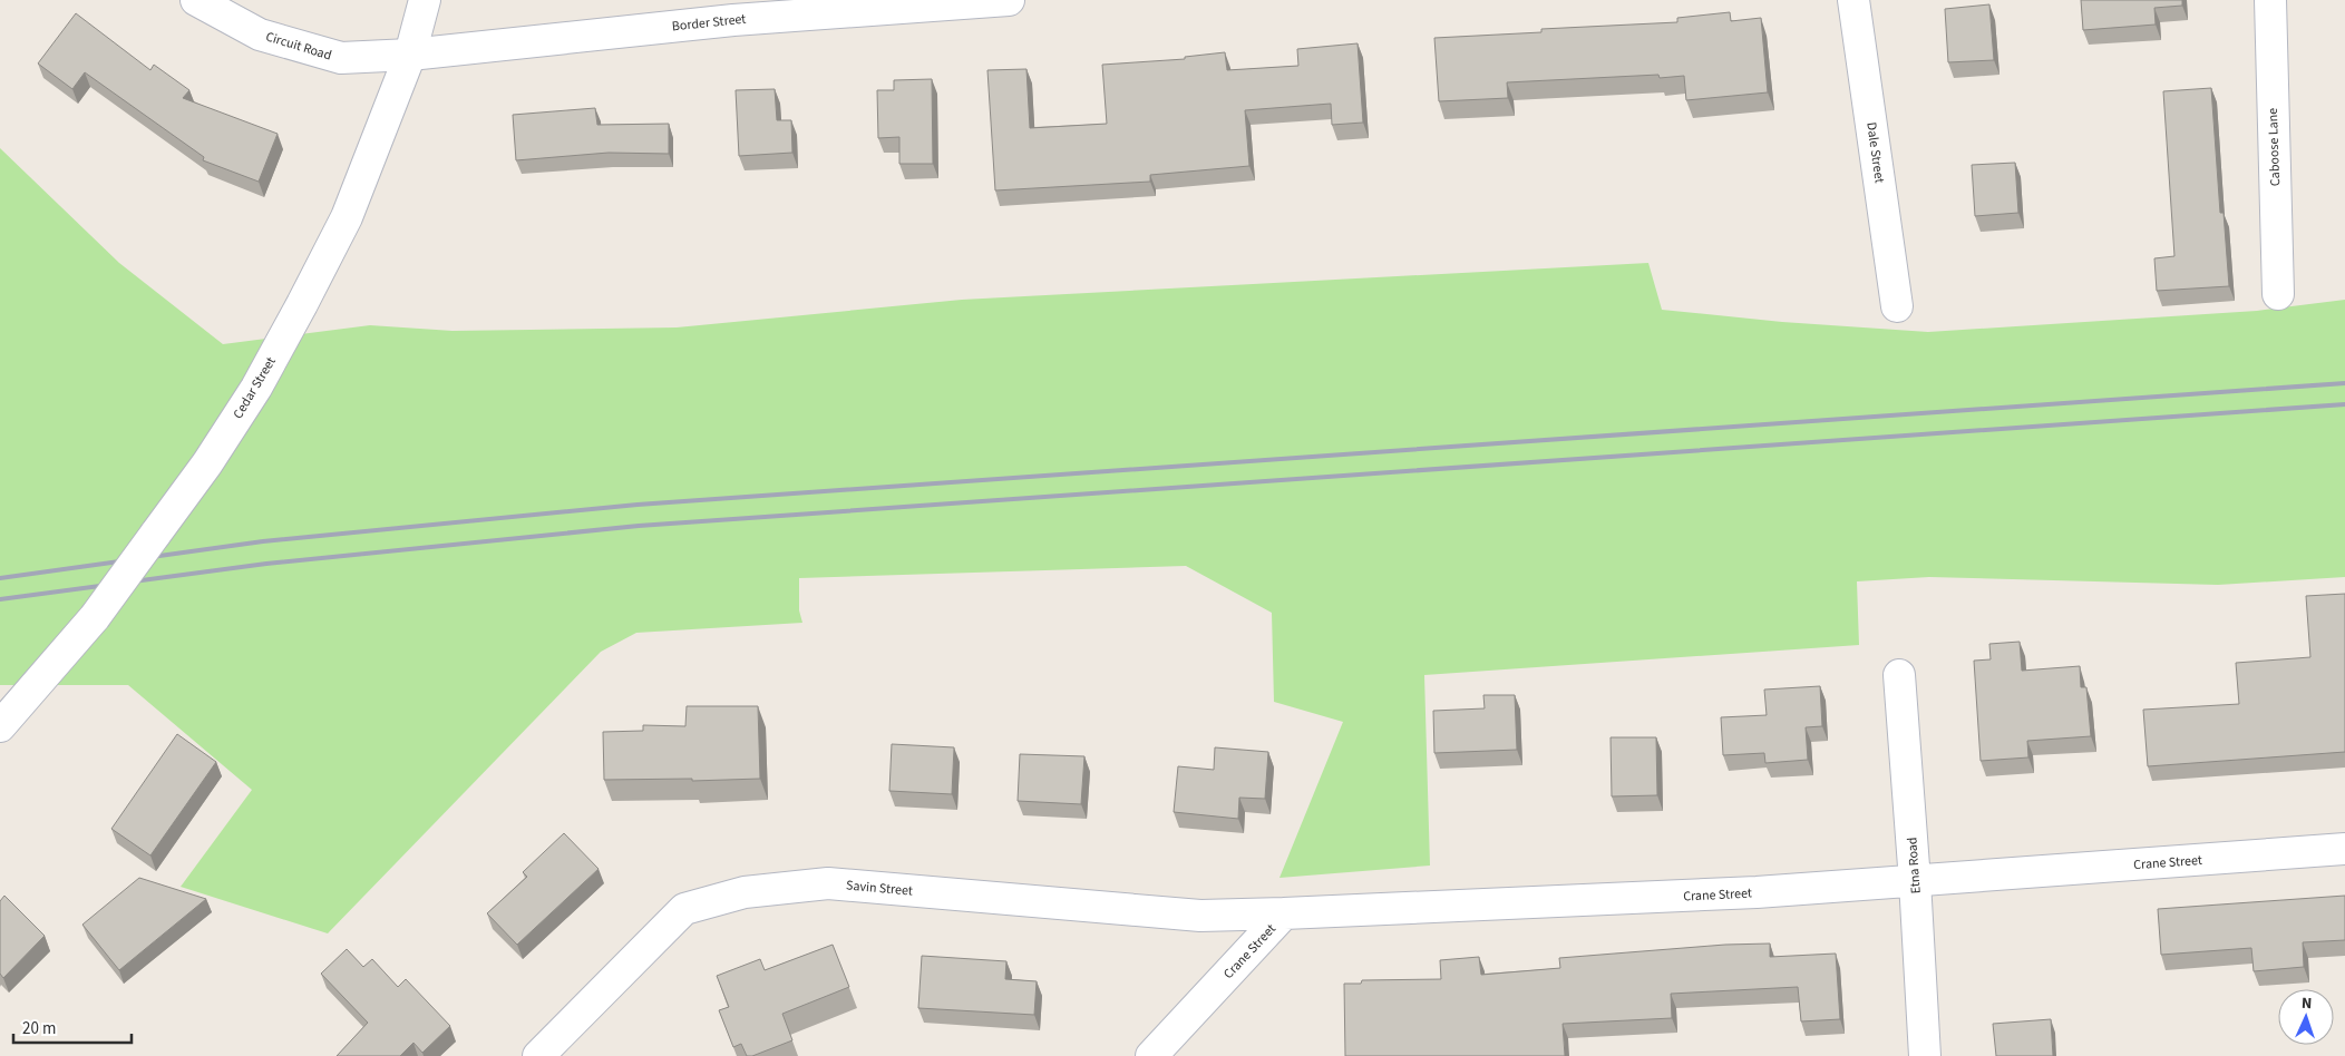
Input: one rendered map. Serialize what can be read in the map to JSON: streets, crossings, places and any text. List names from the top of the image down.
{
  "streets": {
    "street": [
      "Border Street",
      "Circuit Road",
      "Caboose Lane",
      "Dale Street",
      "Cedar Street",
      "Crane Street",
      "Etna Road",
      "Savin Street"
    ]
  },
  "crossings": [
    ["Border Street", "Circuit Road"],
    ["Border Street", "Cedar Street"],
    ["Circuit Road", "Cedar Street"],
    ["Crane Street", "Etna Road"],
    ["Crane Street", "Savin Street"]
  ],
  "scale_bar": "20 m",
  "north": "top"
}
